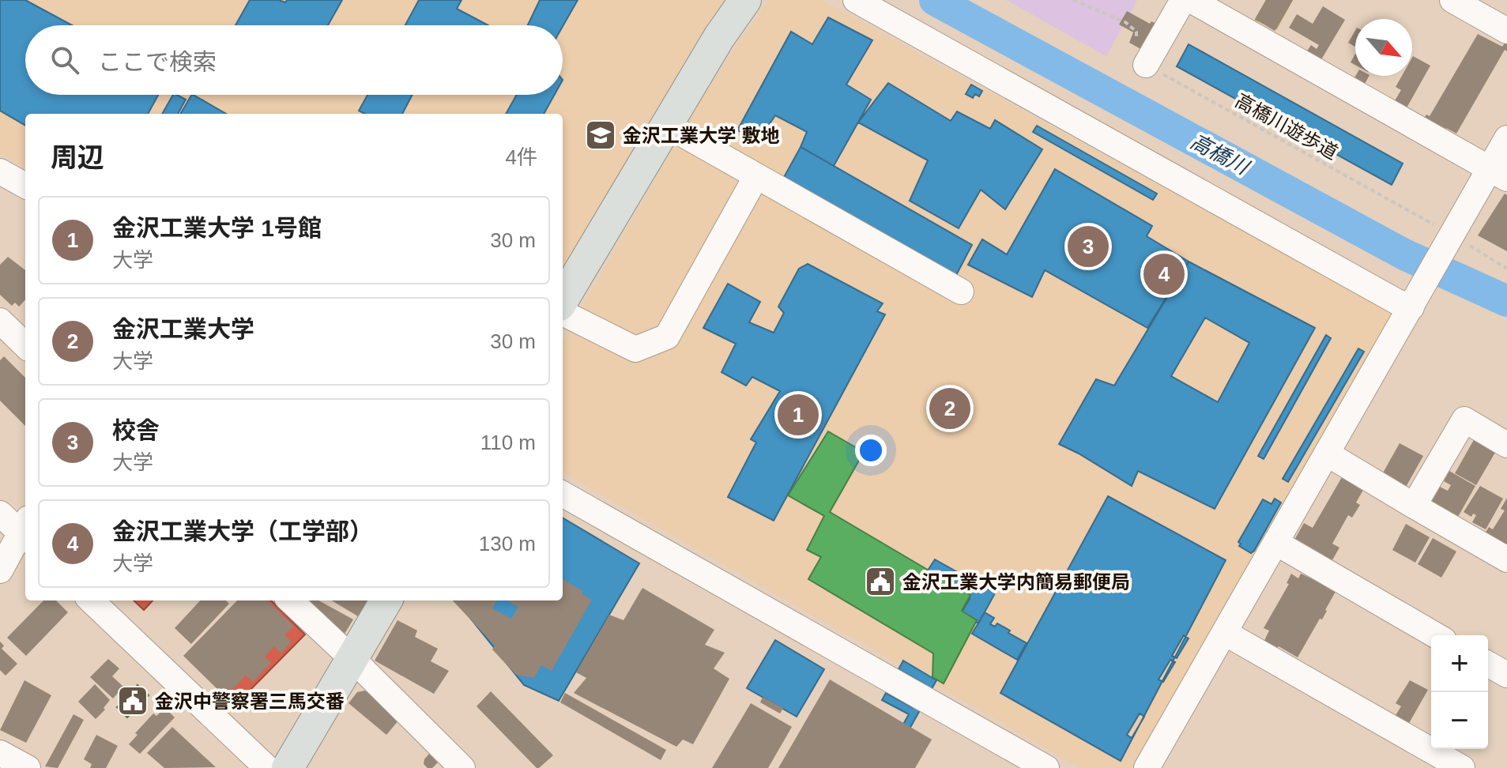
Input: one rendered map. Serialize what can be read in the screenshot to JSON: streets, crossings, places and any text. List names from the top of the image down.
{
  "streets": {
    "path": ["高橋川遊歩道"]
  },
  "water": ["高橋川"],
  "places": {
    "school or university": ["金沢工業大学 敷地"],
    "public building": ["金沢工業大学内簡易郵便局", "金沢中警察署三馬交番"]
  },
  "north": "bottom right",
  "page": {
    "search": "ここで検索",
    "heading": ["周辺", "4件"],
    "list": [
      {
        "mark": "1",
        "name": "金沢工業大学 1号館",
        "note": "大学",
        "value": "30 m"
      },
      {
        "mark": "2",
        "name": "金沢工業大学",
        "note": "大学",
        "value": "30 m"
      },
      {
        "mark": "3",
        "name": "校舎",
        "note": "大学",
        "value": "110 m"
      },
      {
        "mark": "4",
        "name": "金沢工業大学（工学部）",
        "note": "大学",
        "value": "130 m"
      }
    ],
    "pins": [
      "3",
      "4",
      "2",
      "1"
    ],
    "map_buttons": ["+", "−"]
  }
}
